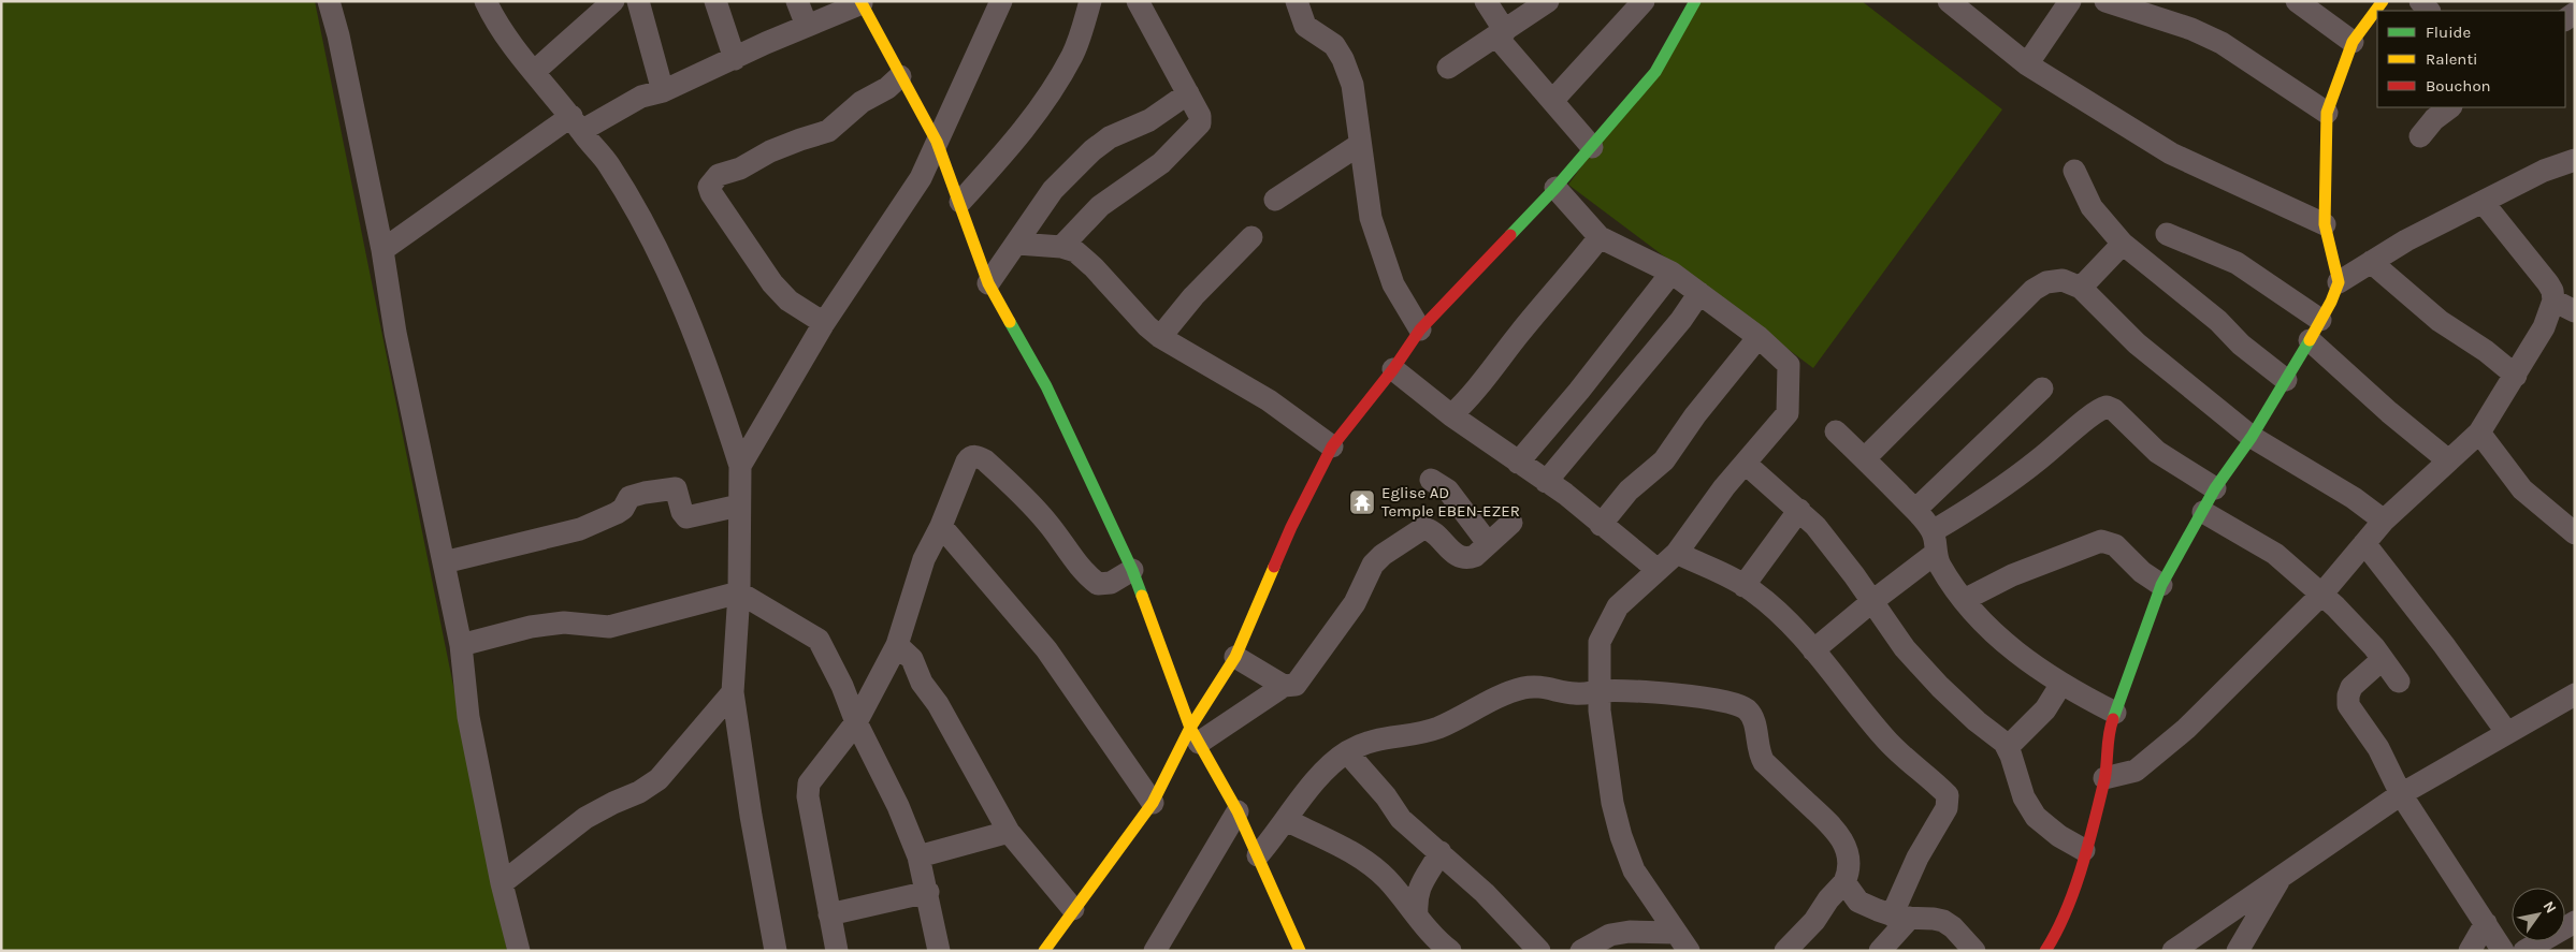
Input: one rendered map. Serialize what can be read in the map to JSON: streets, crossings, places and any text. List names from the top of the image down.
{
  "places": {
    "temple": ["Eglise AD Temple EBEN-EZER"]
  },
  "legend": ["Fluide", "Ralenti", "Bouchon"],
  "north": "top right"
}
